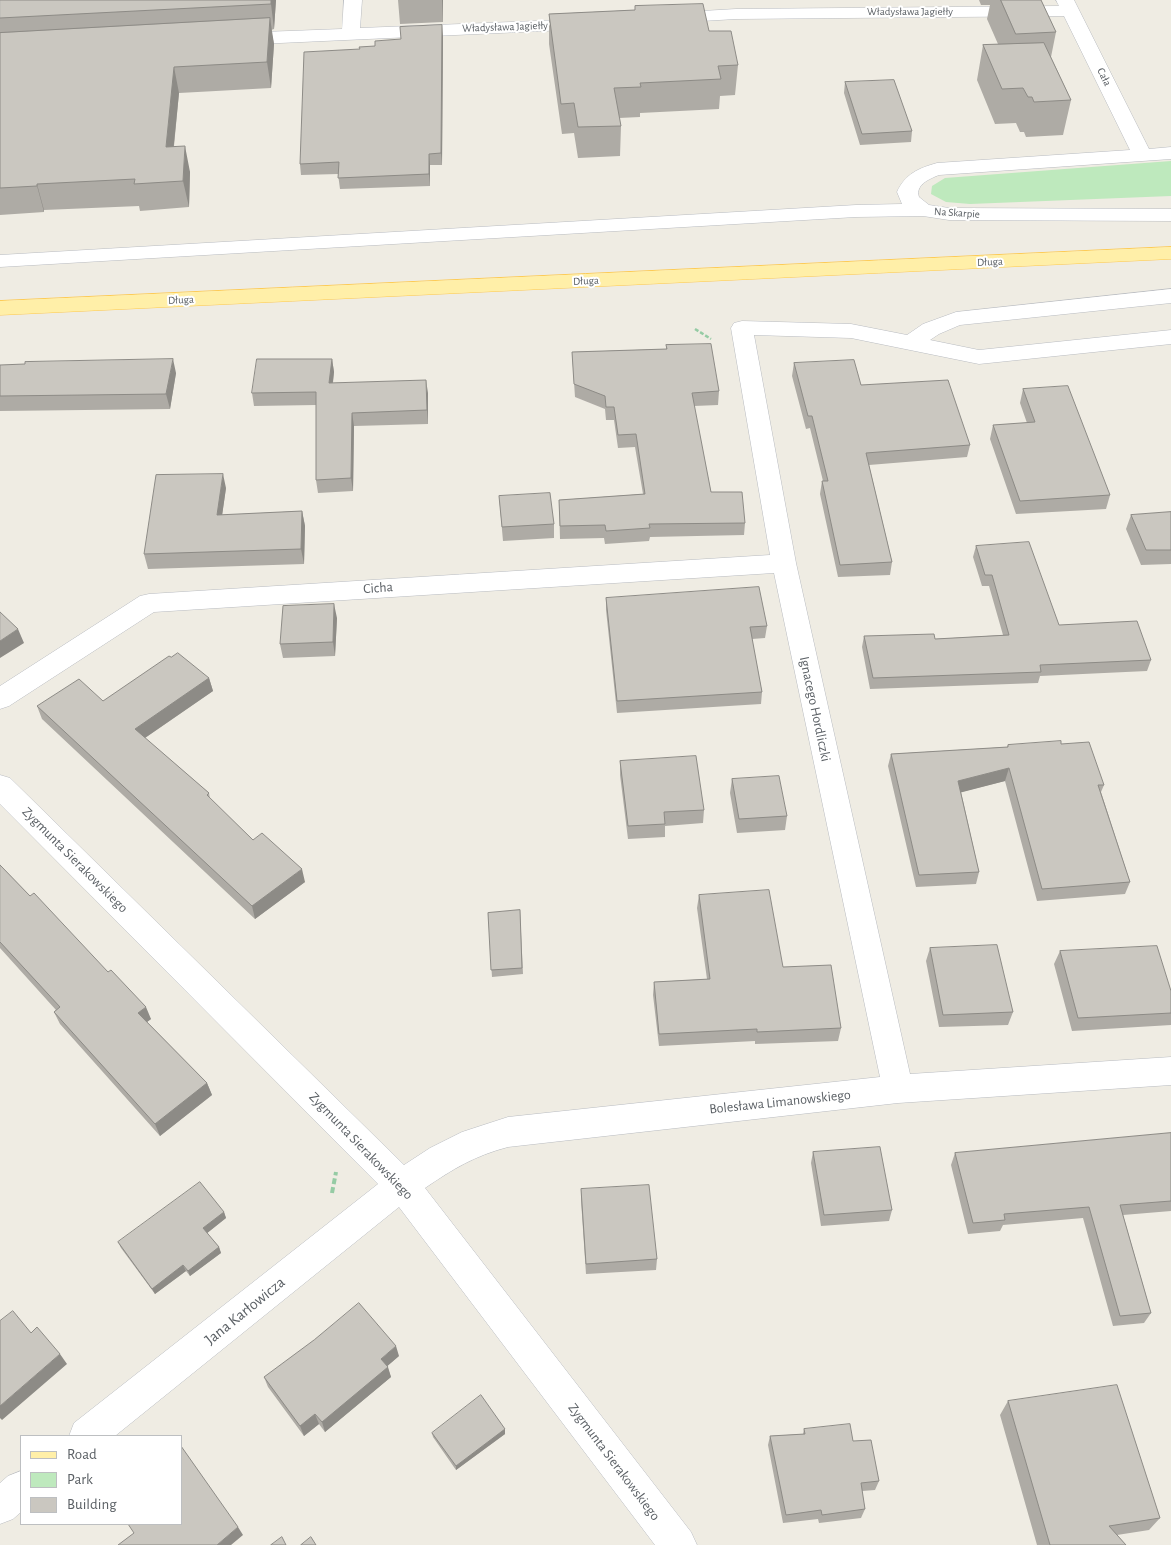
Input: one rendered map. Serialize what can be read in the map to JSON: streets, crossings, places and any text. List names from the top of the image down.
{
  "streets": {
    "main road": ["Długa"],
    "street": [
      "Władysława Jagiełły",
      "Cała",
      "Na Skarpie",
      "Cicha",
      "Ignacego Hordliczki",
      "Zygmunta Sierakowskiego",
      "Bolesława Limanowskiego",
      "Jana Karłowicza"
    ]
  },
  "crossings": [
    ["Władysława Jagiełły", "Cała"],
    ["Cała", "Na Skarpie"],
    ["Cicha", "Ignacego Hordliczki"],
    ["Ignacego Hordliczki", "Bolesława Limanowskiego"],
    ["Zygmunta Sierakowskiego", "Bolesława Limanowskiego"],
    ["Zygmunta Sierakowskiego", "Jana Karłowicza"],
    ["Bolesława Limanowskiego", "Jana Karłowicza"]
  ],
  "legend": ["Road", "Park", "Building"]
}
